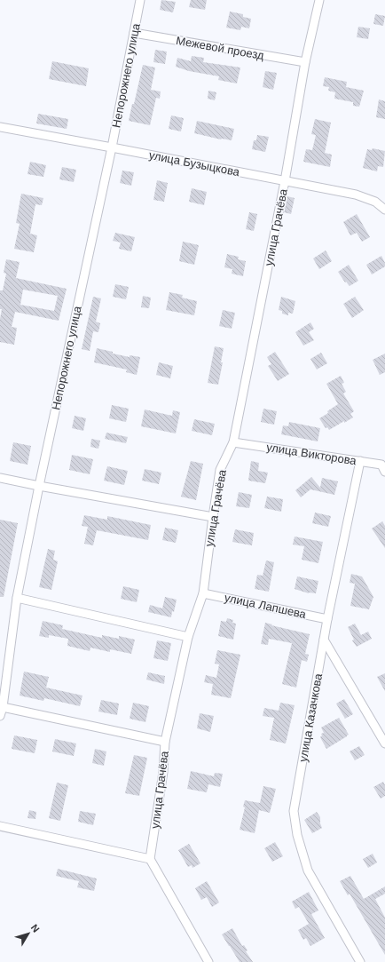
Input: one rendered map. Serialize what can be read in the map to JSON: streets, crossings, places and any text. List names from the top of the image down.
{
  "streets": {
    "street": [
      "Межевой проезд",
      "Непорожнего улица",
      "улица Бузыцкова",
      "улица Грачёва",
      "улица Викторова",
      "улица Лапшева",
      "улица Казачкова"
    ]
  },
  "crossings": [
    ["Межевой проезд", "Непорожнего улица"],
    ["Межевой проезд", "улица Грачёва"],
    ["Непорожнего улица", "улица Бузыцкова"],
    ["улица Бузыцкова", "улица Грачёва"],
    ["улица Грачёва", "улица Викторова"],
    ["улица Грачёва", "улица Лапшева"],
    ["улица Викторова", "улица Казачкова"],
    ["улица Лапшева", "улица Казачкова"]
  ],
  "north": "top right"
}
